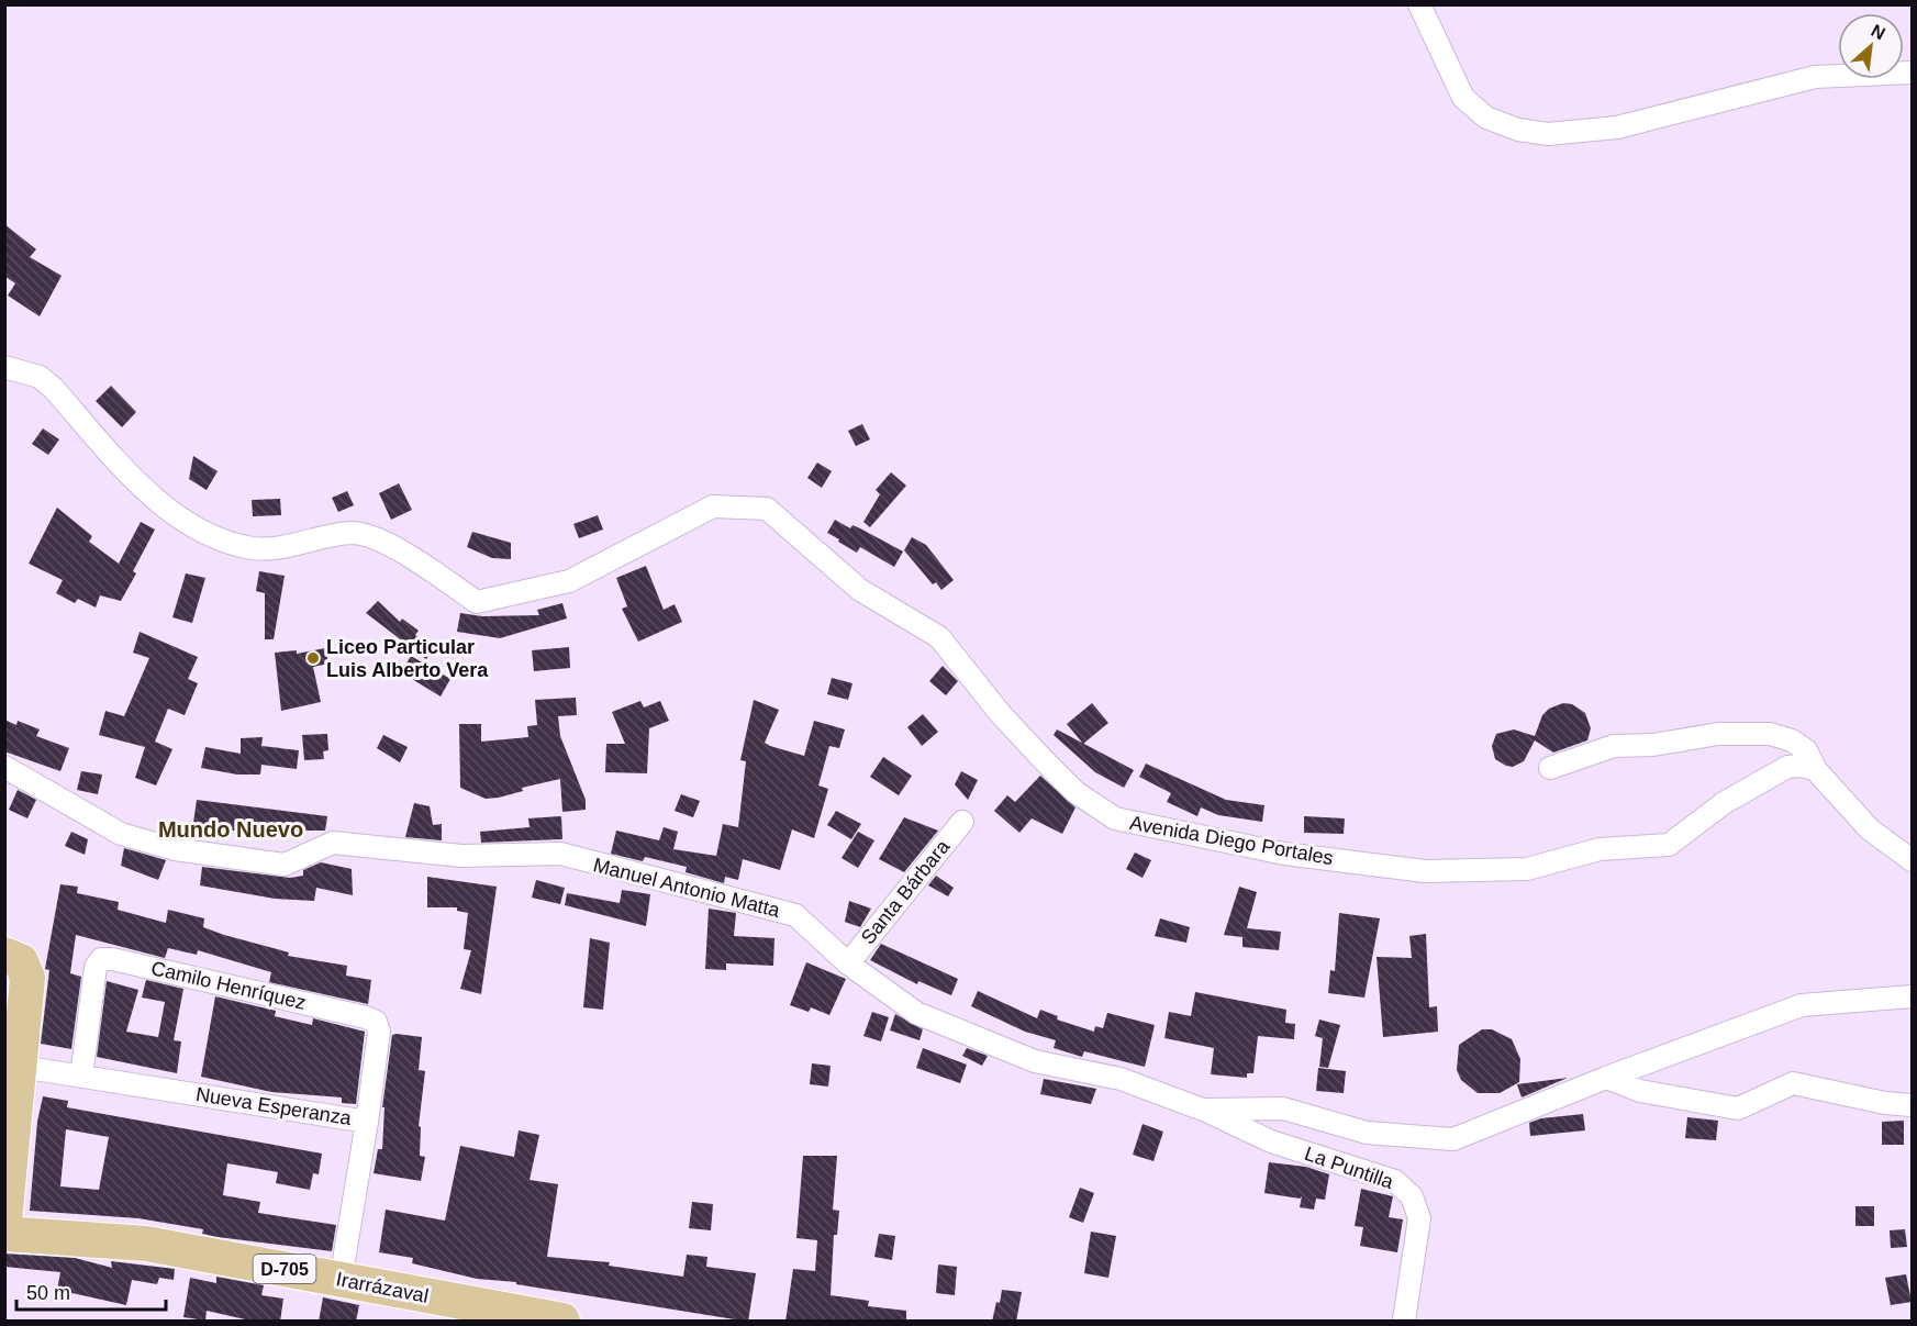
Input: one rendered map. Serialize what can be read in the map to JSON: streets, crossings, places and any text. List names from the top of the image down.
{
  "streets": {
    "main road": ["D-705", "Irarrázaval"],
    "street": [
      "Avenida Diego Portales",
      "Manuel Antonio Matta",
      "Santa Bárbara",
      "Camilo Henríquez",
      "Nueva Esperanza",
      "La Puntilla"
    ]
  },
  "crossings": [
    ["Manuel Antonio Matta", "Santa Bárbara"],
    ["Manuel Antonio Matta", "La Puntilla"],
    ["Camilo Henríquez", "Nueva Esperanza"],
    ["Nueva Esperanza", "Irarrázaval"]
  ],
  "districts": ["Mundo Nuevo"],
  "places": ["Liceo Particular Luis Alberto Vera"],
  "scale_bar": "50 m",
  "north": "top right"
}
